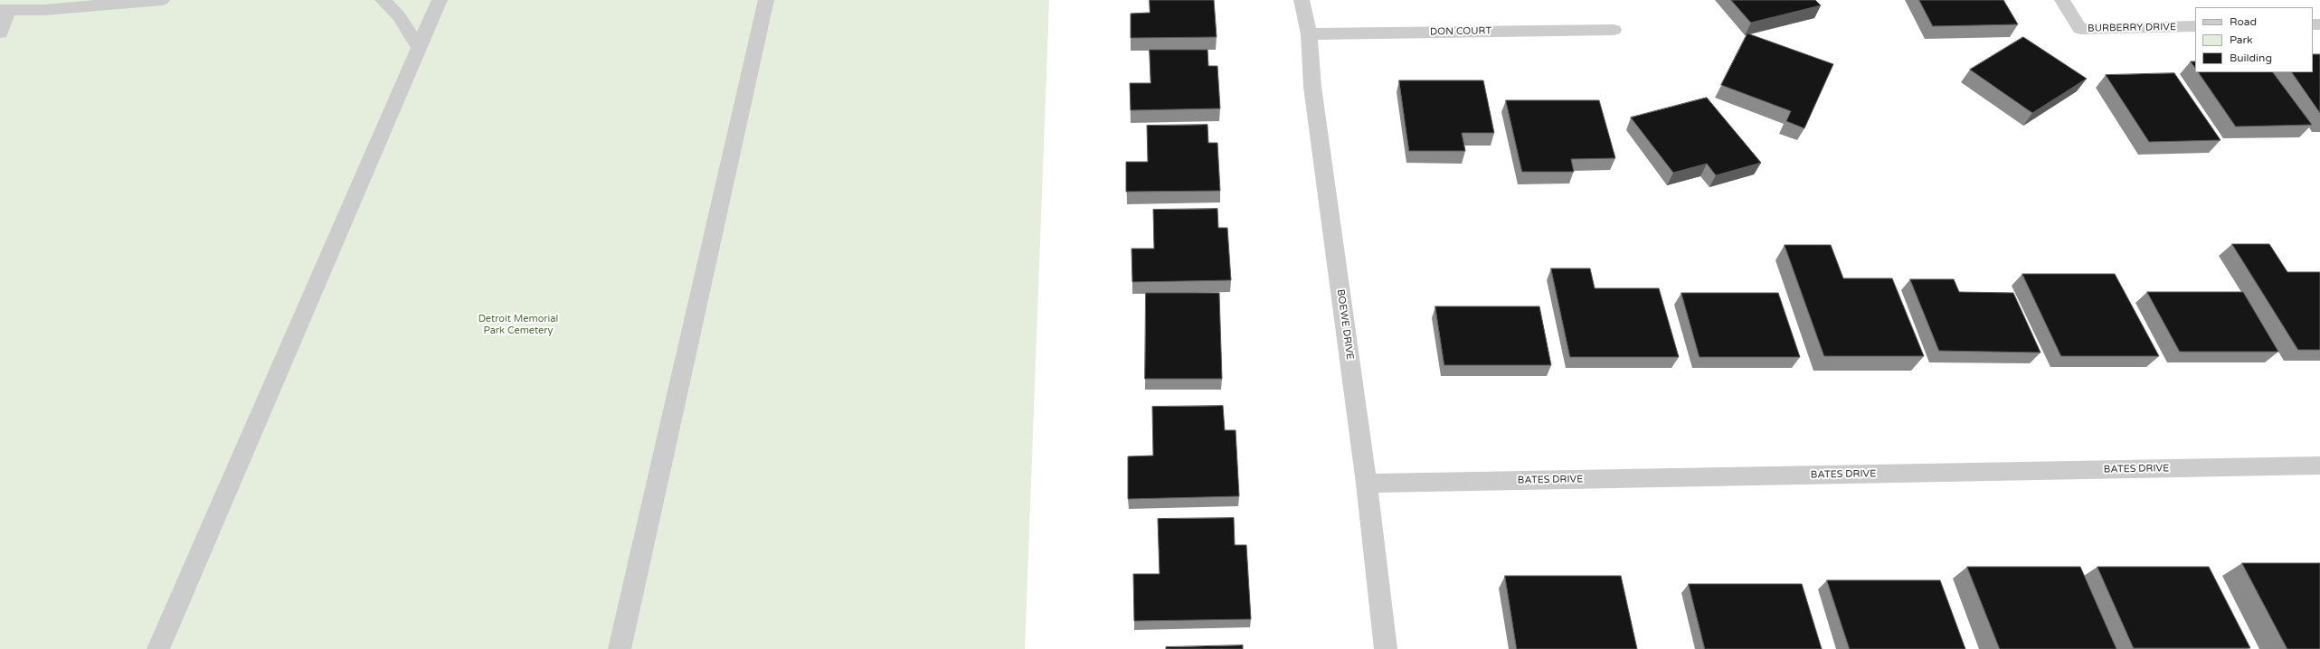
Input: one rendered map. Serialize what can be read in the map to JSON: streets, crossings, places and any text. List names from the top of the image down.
{
  "streets": {
    "street": [
      "BURBERRY DRIVE",
      "DON COURT",
      "BOEWE DRIVE",
      "BATES DRIVE"
    ]
  },
  "crossings": [
    ["DON COURT", "BOEWE DRIVE"],
    ["BOEWE DRIVE", "BATES DRIVE"]
  ],
  "parks": ["Detroit Memorial Park Cemetery"],
  "legend": ["Road", "Park", "Building"]
}
